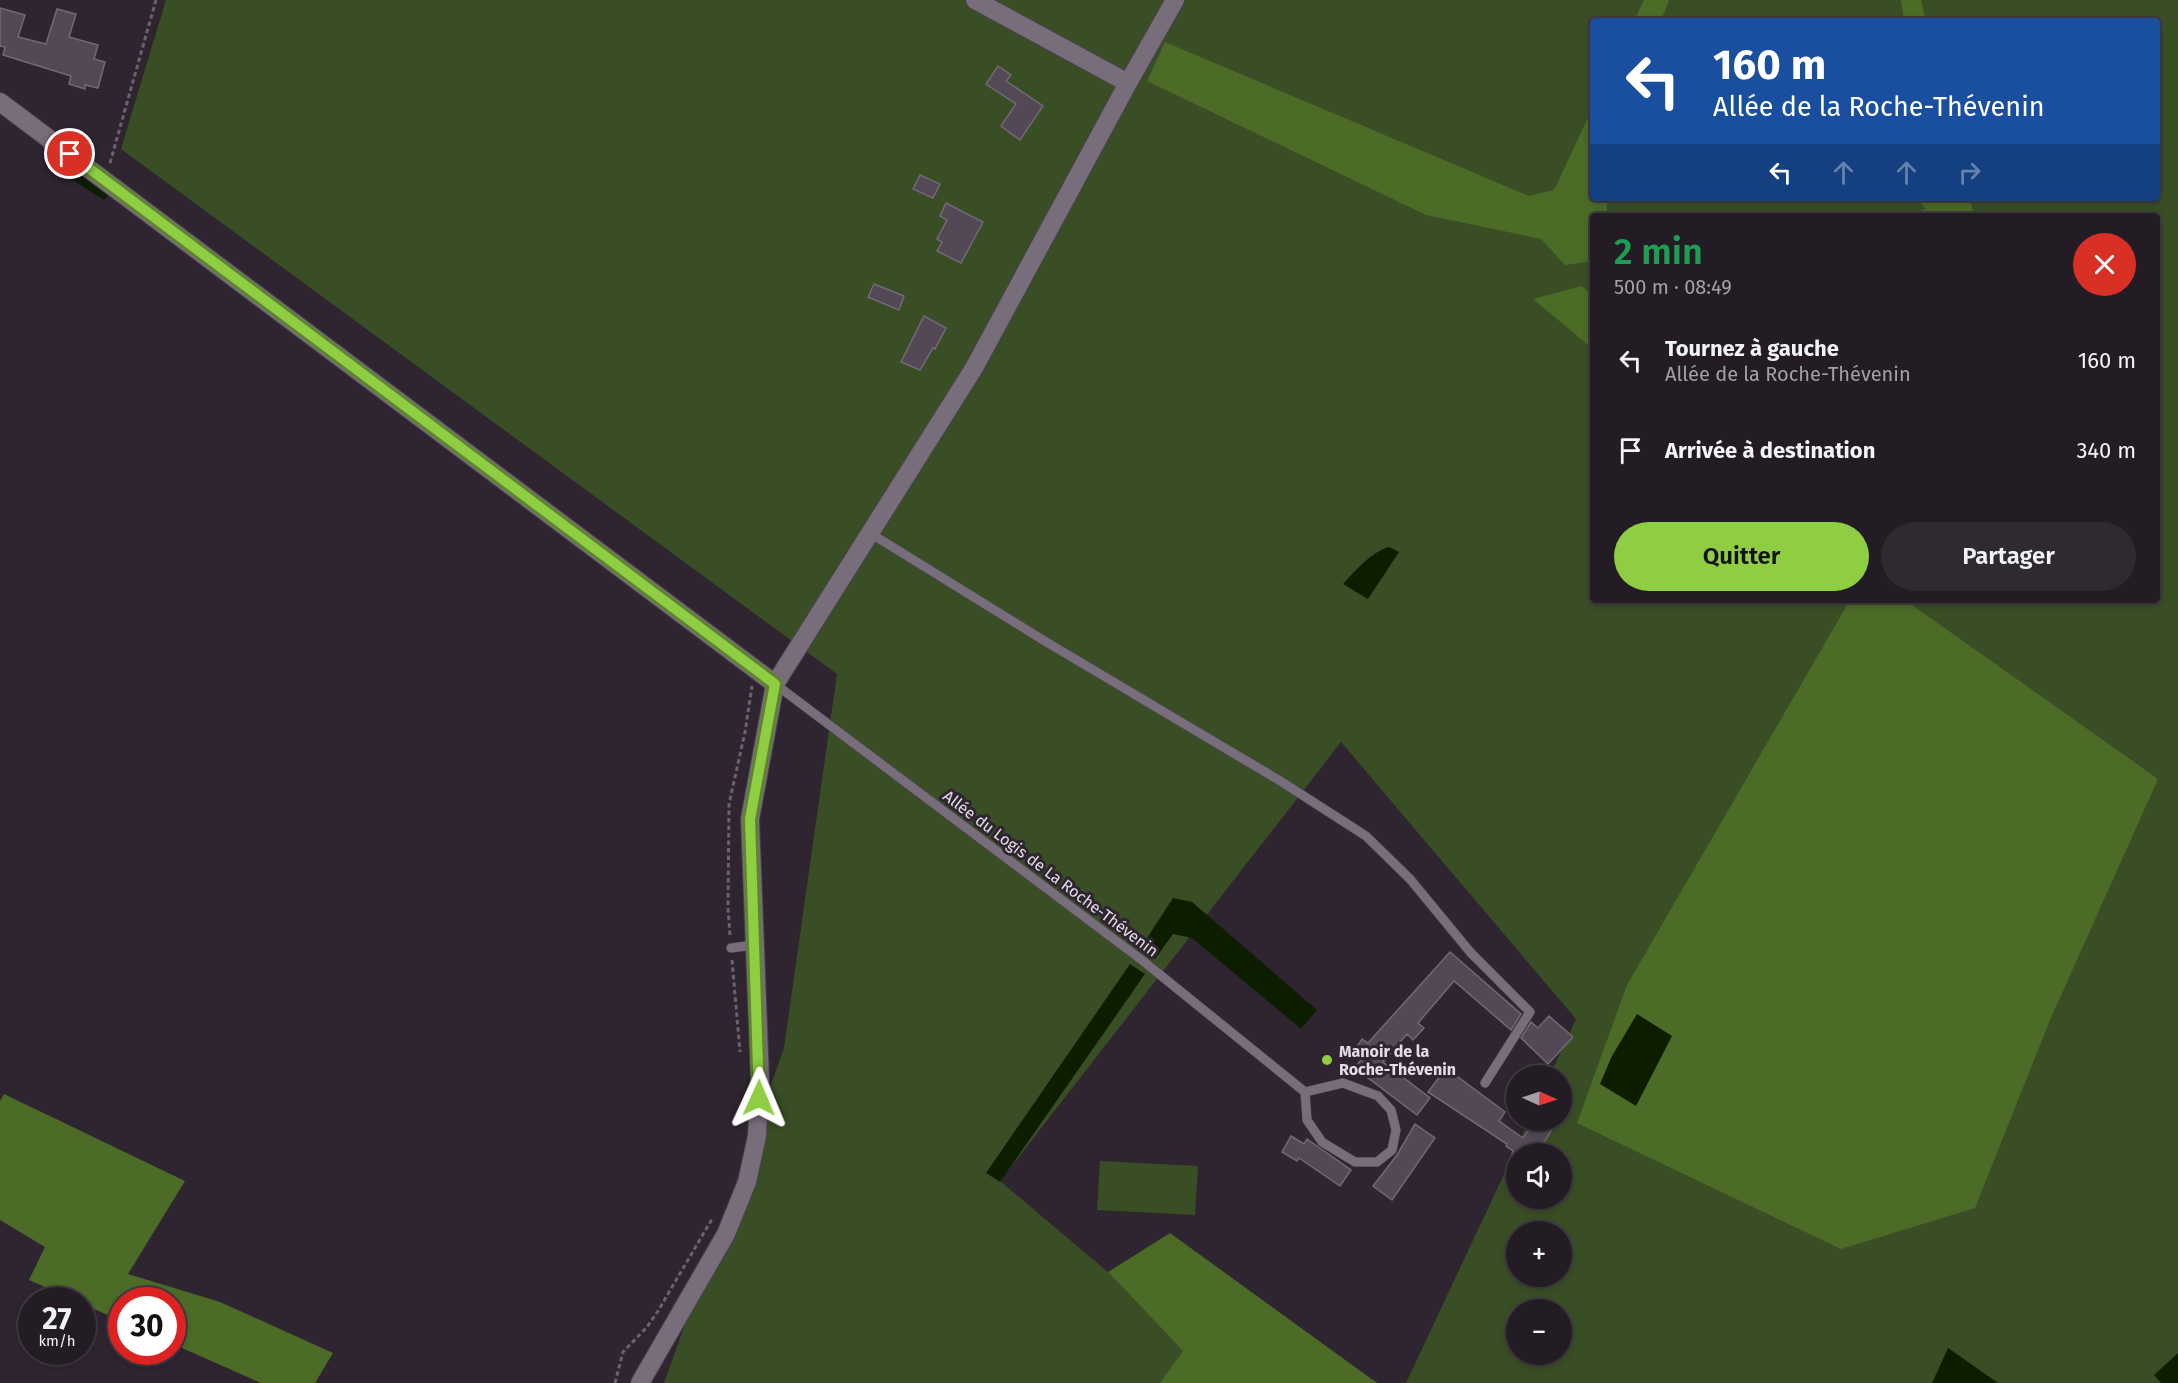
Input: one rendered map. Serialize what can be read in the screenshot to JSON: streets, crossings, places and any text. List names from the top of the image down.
{
  "streets": {
    "lane": ["Allée du Logis de La Roche-Thévenin"]
  },
  "places": ["Manoir de la Roche-Thévenin"],
  "north": "right",
  "page": {
    "turn": ["160 m", "Allée de la Roche-Thévenin"],
    "heading": ["2 min", "500 m · 08:49"],
    "list": [
      {
        "name": "Tournez à gauche",
        "note": "Allée de la Roche-Thévenin",
        "value": "160 m"
      },
      {
        "name": "Arrivée à destination",
        "value": "340 m"
      }
    ],
    "buttons": ["Quitter", "Partager"],
    "map_buttons": ["+", "−"],
    "speed": "27 km/h",
    "limit": "30"
  }
}
